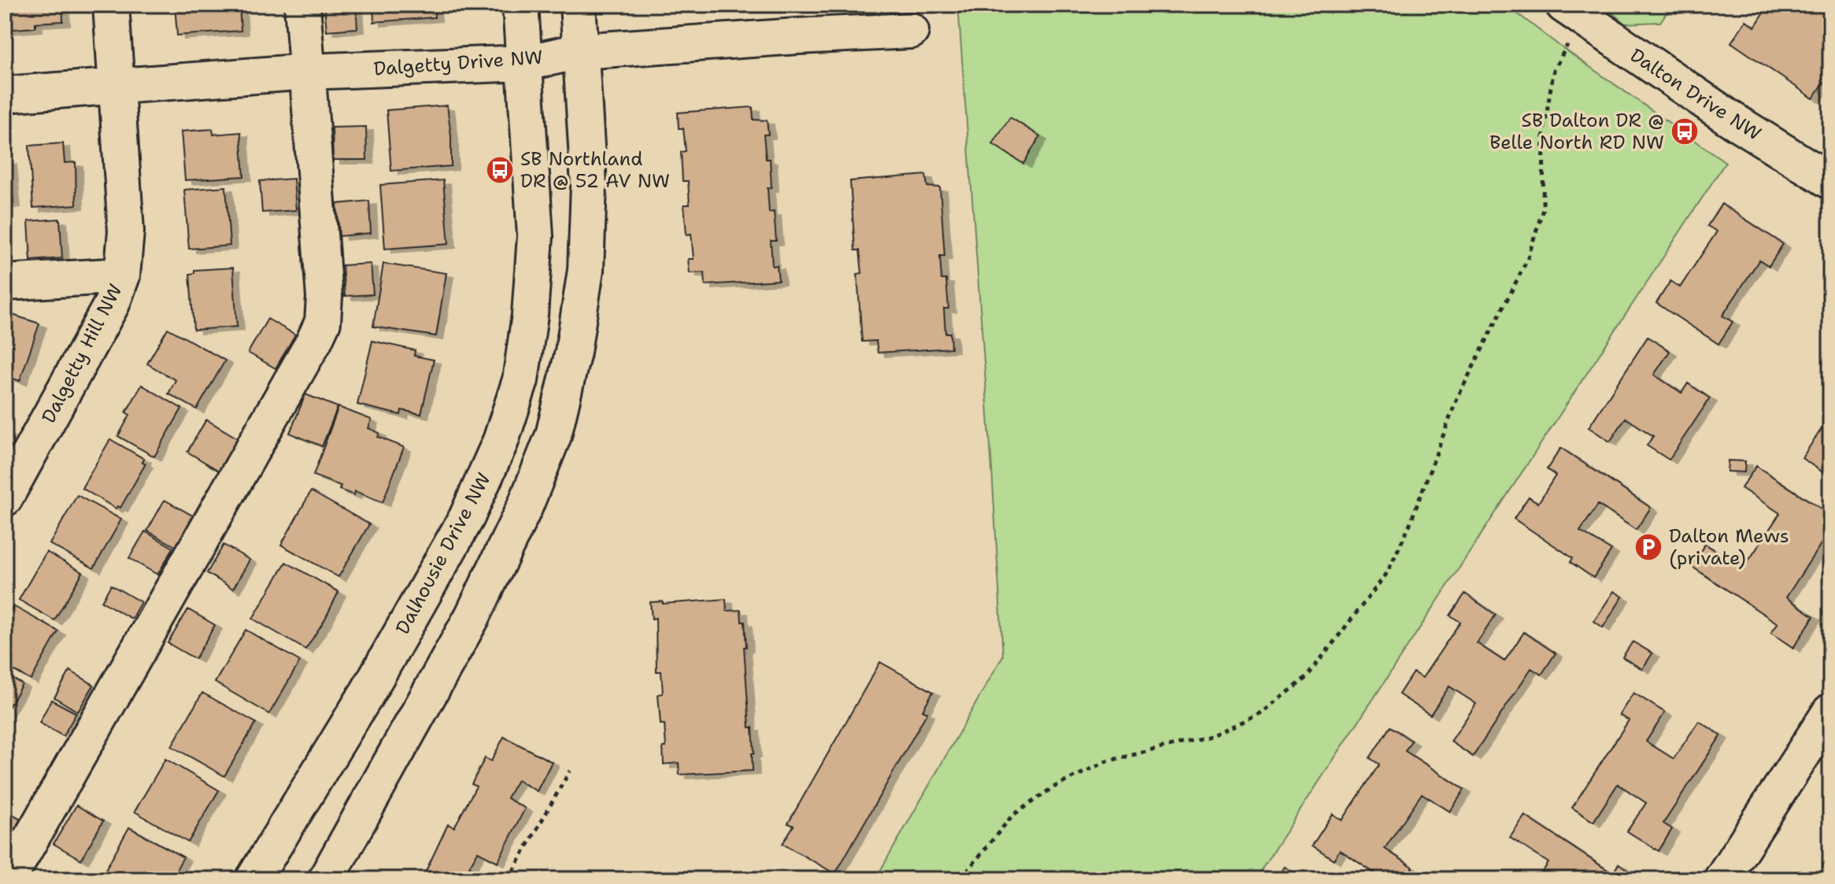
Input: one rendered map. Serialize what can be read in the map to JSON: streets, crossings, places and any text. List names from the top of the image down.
{
  "streets": {
    "street": [
      "Dalgetty Drive NW",
      "Dalton Drive NW",
      "Dalgetty Hill NW",
      "Dalhousie Drive NW"
    ]
  },
  "crossings": [
    ["Dalgetty Drive NW", "Dalgetty Hill NW"],
    ["Dalgetty Drive NW", "Dalhousie Drive NW"]
  ],
  "places": {
    "bus stop": ["SB Dalton DR @ Belle North RD NW", "SB Northland DR @ 52 AV NW"],
    "parking": ["Dalton Mews (private)"]
  }
}
